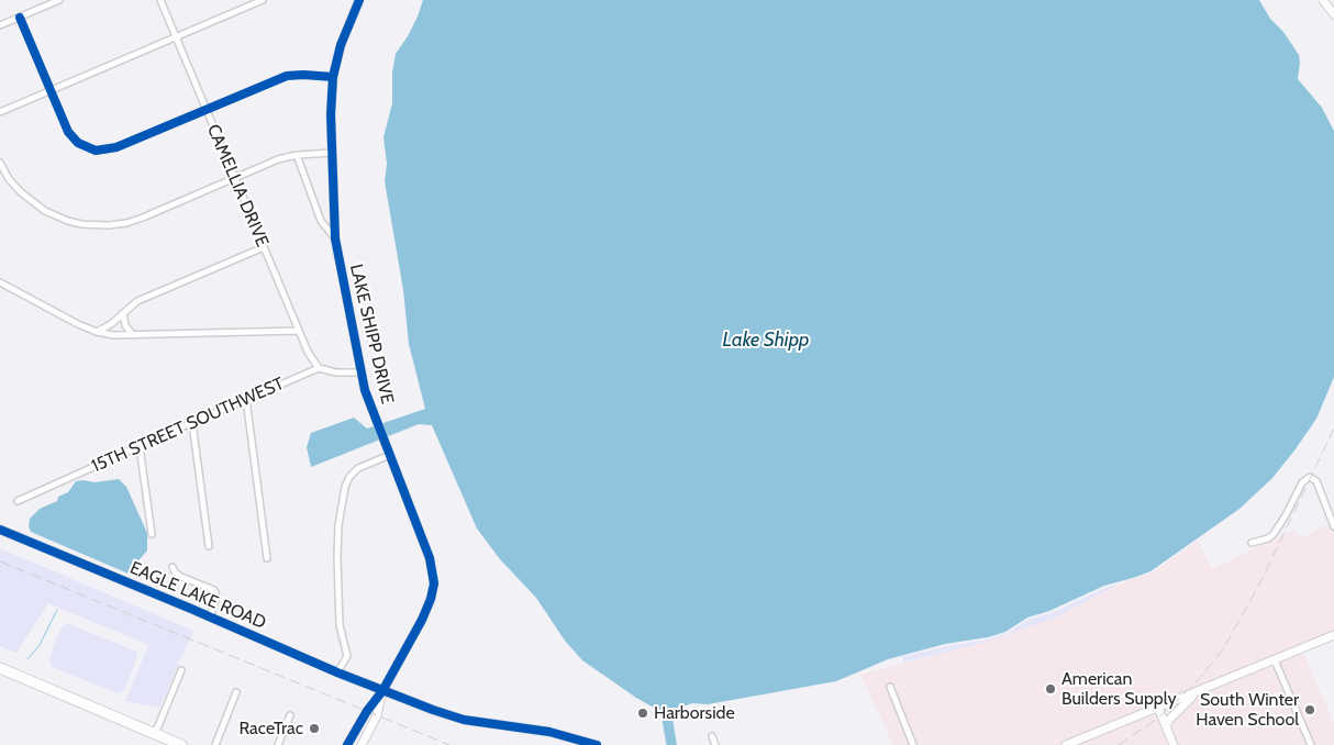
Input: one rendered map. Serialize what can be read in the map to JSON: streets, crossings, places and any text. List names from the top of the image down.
{
  "streets": {
    "street": [
      "CAMELLIA DRIVE",
      "LAKE SHIPP DRIVE",
      "15TH STREET SOUTHWEST",
      "EAGLE LAKE ROAD"
    ]
  },
  "crossings": [
    ["CAMELLIA DRIVE", "15TH STREET SOUTHWEST"],
    ["LAKE SHIPP DRIVE", "EAGLE LAKE ROAD"]
  ],
  "water": ["Lake Shipp"],
  "places": [
    "American Builders Supply",
    "South Winter Haven School",
    "Harborside",
    "RaceTrac"
  ]
}
